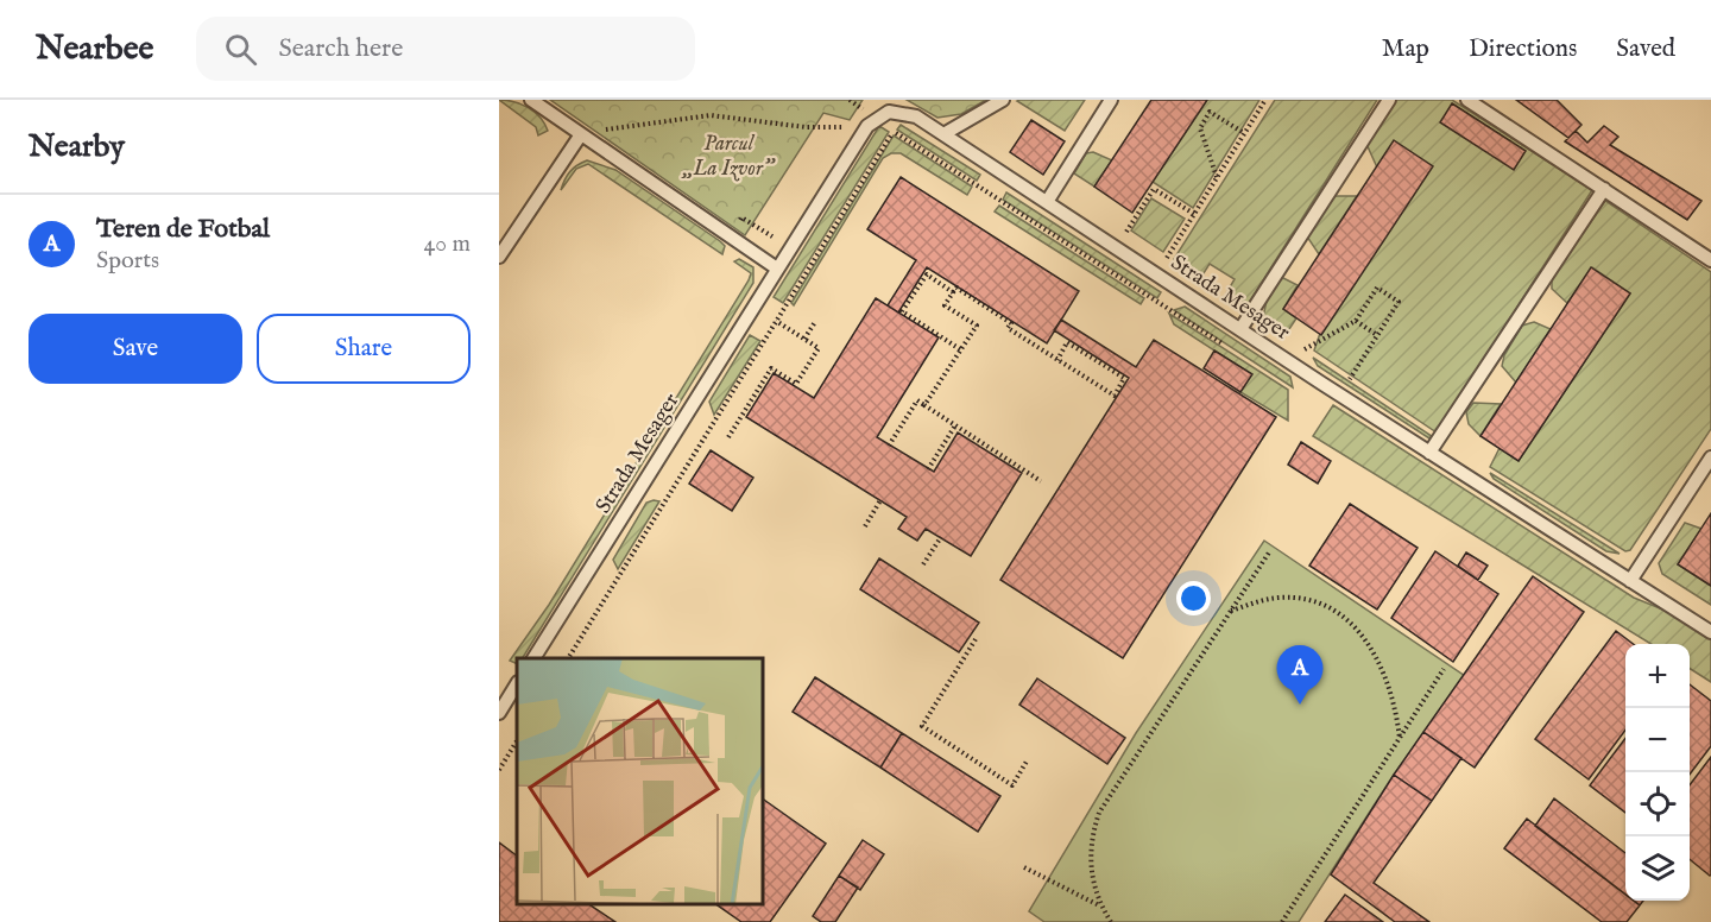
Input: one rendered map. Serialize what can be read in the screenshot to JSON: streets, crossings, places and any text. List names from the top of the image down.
{
  "streets": {
    "lane": ["Strada Mesager"]
  },
  "parks": ["Parcul „La Izvor”"],
  "page": {
    "header": "Nearbee",
    "search": "Search here",
    "nav": ["Map", "Directions", "Saved"],
    "heading": "Nearby",
    "list": [
      {
        "mark": "A",
        "name": "Teren de Fotbal",
        "note": "Sports",
        "value": "40 m"
      }
    ],
    "buttons": ["Save", "Share"],
    "map_buttons": ["+", "−"],
    "pins": "A"
  }
}
